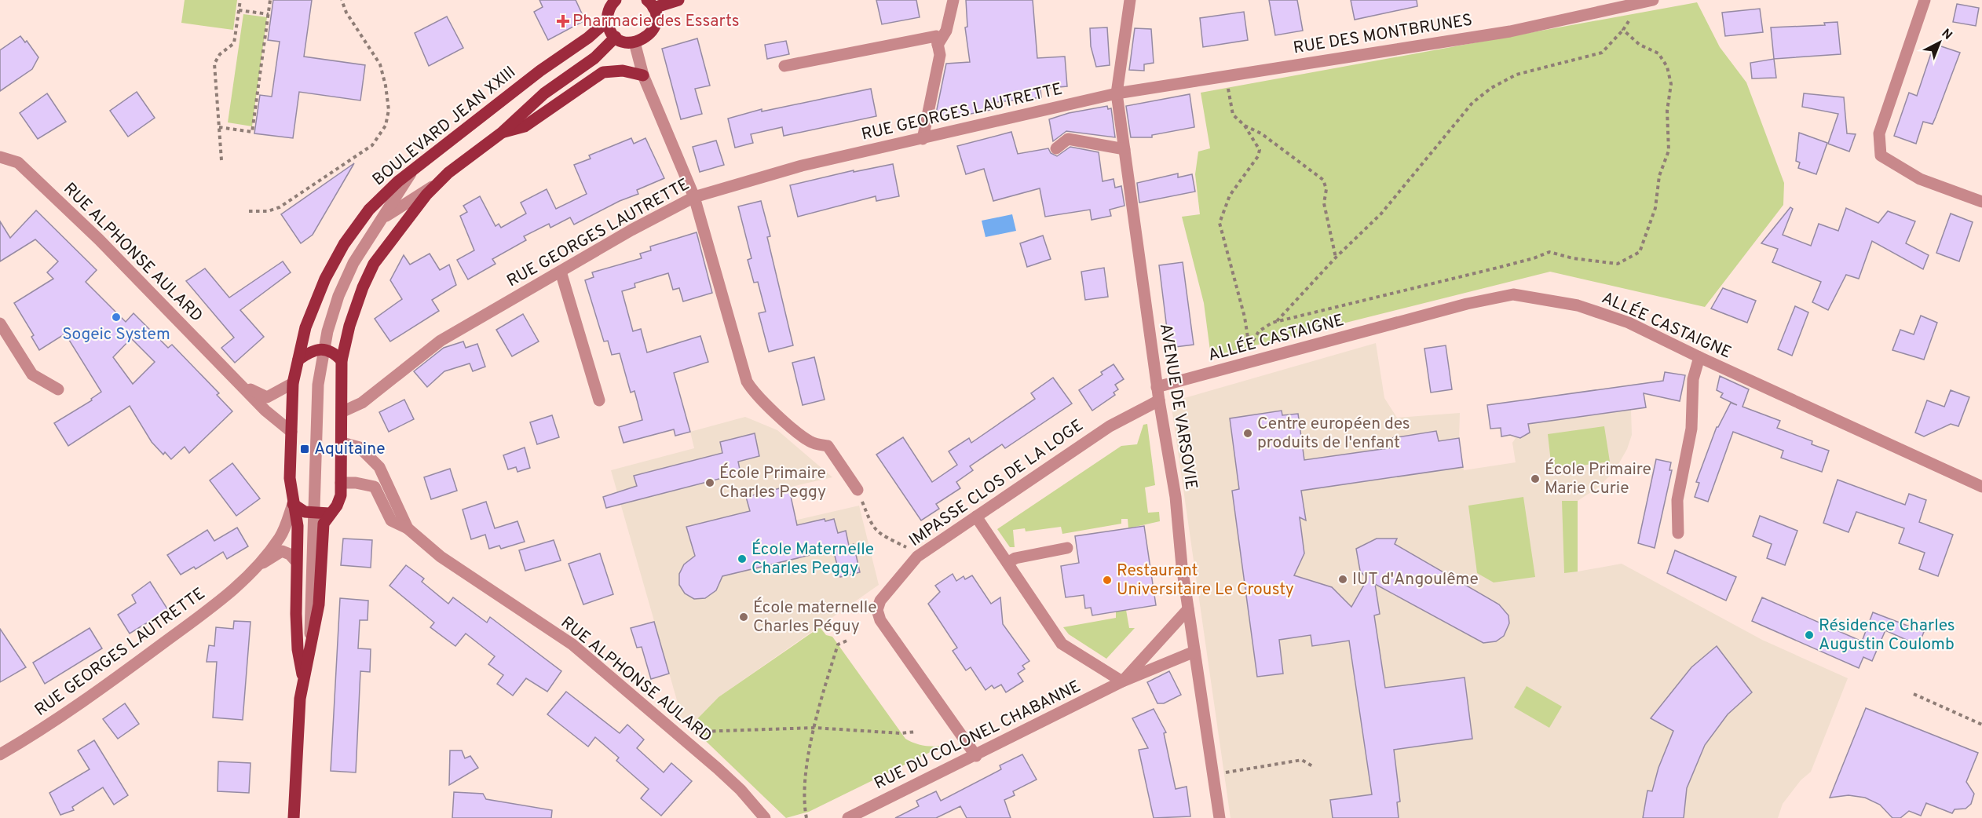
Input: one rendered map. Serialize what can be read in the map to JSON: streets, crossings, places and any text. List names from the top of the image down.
{
  "streets": {
    "main road": ["BOULEVARD JEAN XXIII"],
    "street": [
      "RUE DES MONTBRUNES",
      "RUE GEORGES LAUTRETTE",
      "RUE ALPHONSE AULARD",
      "ALLÉE CASTAIGNE",
      "AVENUE DE VARSOVIE",
      "IMPASSE CLOS DE LA LOGE",
      "RUE DU COLONEL CHABANNE"
    ]
  },
  "crossings": [
    ["RUE DES MONTBRUNES", "RUE GEORGES LAUTRETTE"],
    ["RUE DES MONTBRUNES", "AVENUE DE VARSOVIE"],
    ["RUE GEORGES LAUTRETTE", "BOULEVARD JEAN XXIII"],
    ["RUE GEORGES LAUTRETTE", "AVENUE DE VARSOVIE"],
    ["BOULEVARD JEAN XXIII", "RUE ALPHONSE AULARD"],
    ["ALLÉE CASTAIGNE", "AVENUE DE VARSOVIE"],
    ["AVENUE DE VARSOVIE", "IMPASSE CLOS DE LA LOGE"],
    ["AVENUE DE VARSOVIE", "RUE DU COLONEL CHABANNE"],
    ["IMPASSE CLOS DE LA LOGE", "RUE DU COLONEL CHABANNE"]
  ],
  "places": {
    "health": ["Pharmacie des Essarts"],
    "other": [
      "Sogeic System",
      "Centre européen des produits de l'enfant",
      "École Primaire Marie Curie",
      "École Primaire Charles Peggy",
      "École Maternelle Charles Peggy",
      "IUT d'Angoulême",
      "Restaurant Universitaire Le Crousty",
      "École maternelle Charles Péguy",
      "Résidence Charles Augustin Coulomb"
    ],
    "transit": ["Aquitaine"]
  },
  "north": "top right"
}
